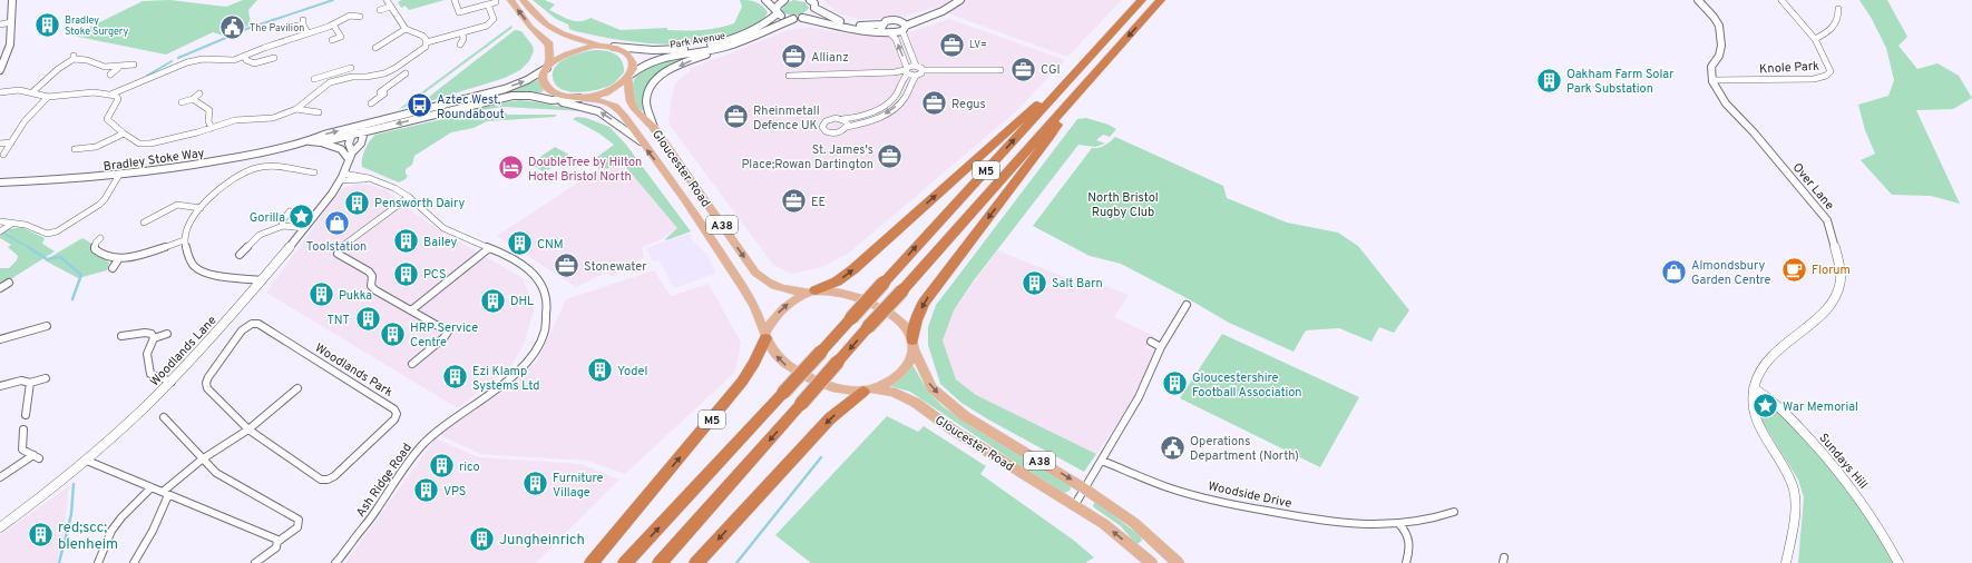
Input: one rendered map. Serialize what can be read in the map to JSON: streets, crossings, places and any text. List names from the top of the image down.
{
  "streets": {
    "highway": ["M5"],
    "main road": ["Gloucester Road", "A38"],
    "street": [
      "Park Avenue",
      "Knole Park",
      "Bradley Stoke Way",
      "Over Lane",
      "Woodlands Lane",
      "Woodlands Park",
      "Sundays Hill",
      "Ash Ridge Road",
      "Woodside Drive"
    ]
  },
  "crossings": [
    ["Park Avenue", "Gloucester Road"],
    ["Knole Park", "Over Lane"],
    ["Bradley Stoke Way", "Gloucester Road"],
    ["Bradley Stoke Way", "Woodlands Lane"],
    ["Gloucester Road", "M5"],
    ["Over Lane", "Sundays Hill"],
    ["Woodlands Lane", "Ash Ridge Road"]
  ],
  "parks": ["North Bristol Rugby Club"],
  "places": {
    "building": [
      "Bradley Stoke Surgery",
      "Oakham Farm Solar Park Substation",
      "Pensworth Dairy",
      "Bailey",
      "CNM",
      "PCS",
      "Salt Barn",
      "Pukka",
      "DHL",
      "TNT",
      "HRP Service Centre",
      "Yodel",
      "Ezi Klamp Systems Ltd",
      "Gloucestershire Football Association",
      "rico",
      "Furniture Village",
      "VPS",
      "red;scc; blenheim",
      "Jungheinrich"
    ],
    "public building": ["The Pavilion", "Operations Department (North)"],
    "office": [
      "LV=",
      "Allianz",
      "CGI",
      "Regus",
      "Rheinmetall Defence UK",
      "St. James's Place;Rowan Dartington",
      "EE",
      "Stonewater"
    ],
    "bus stop": ["Aztec West, Roundabout"],
    "hotel": ["DoubleTree by Hilton Hotel Bristol North"],
    "place": ["Gorilla", "War Memorial"],
    "shop": ["Toolstation", "Almondsbury Garden Centre"],
    "cafe": ["Florum"]
  }
}
